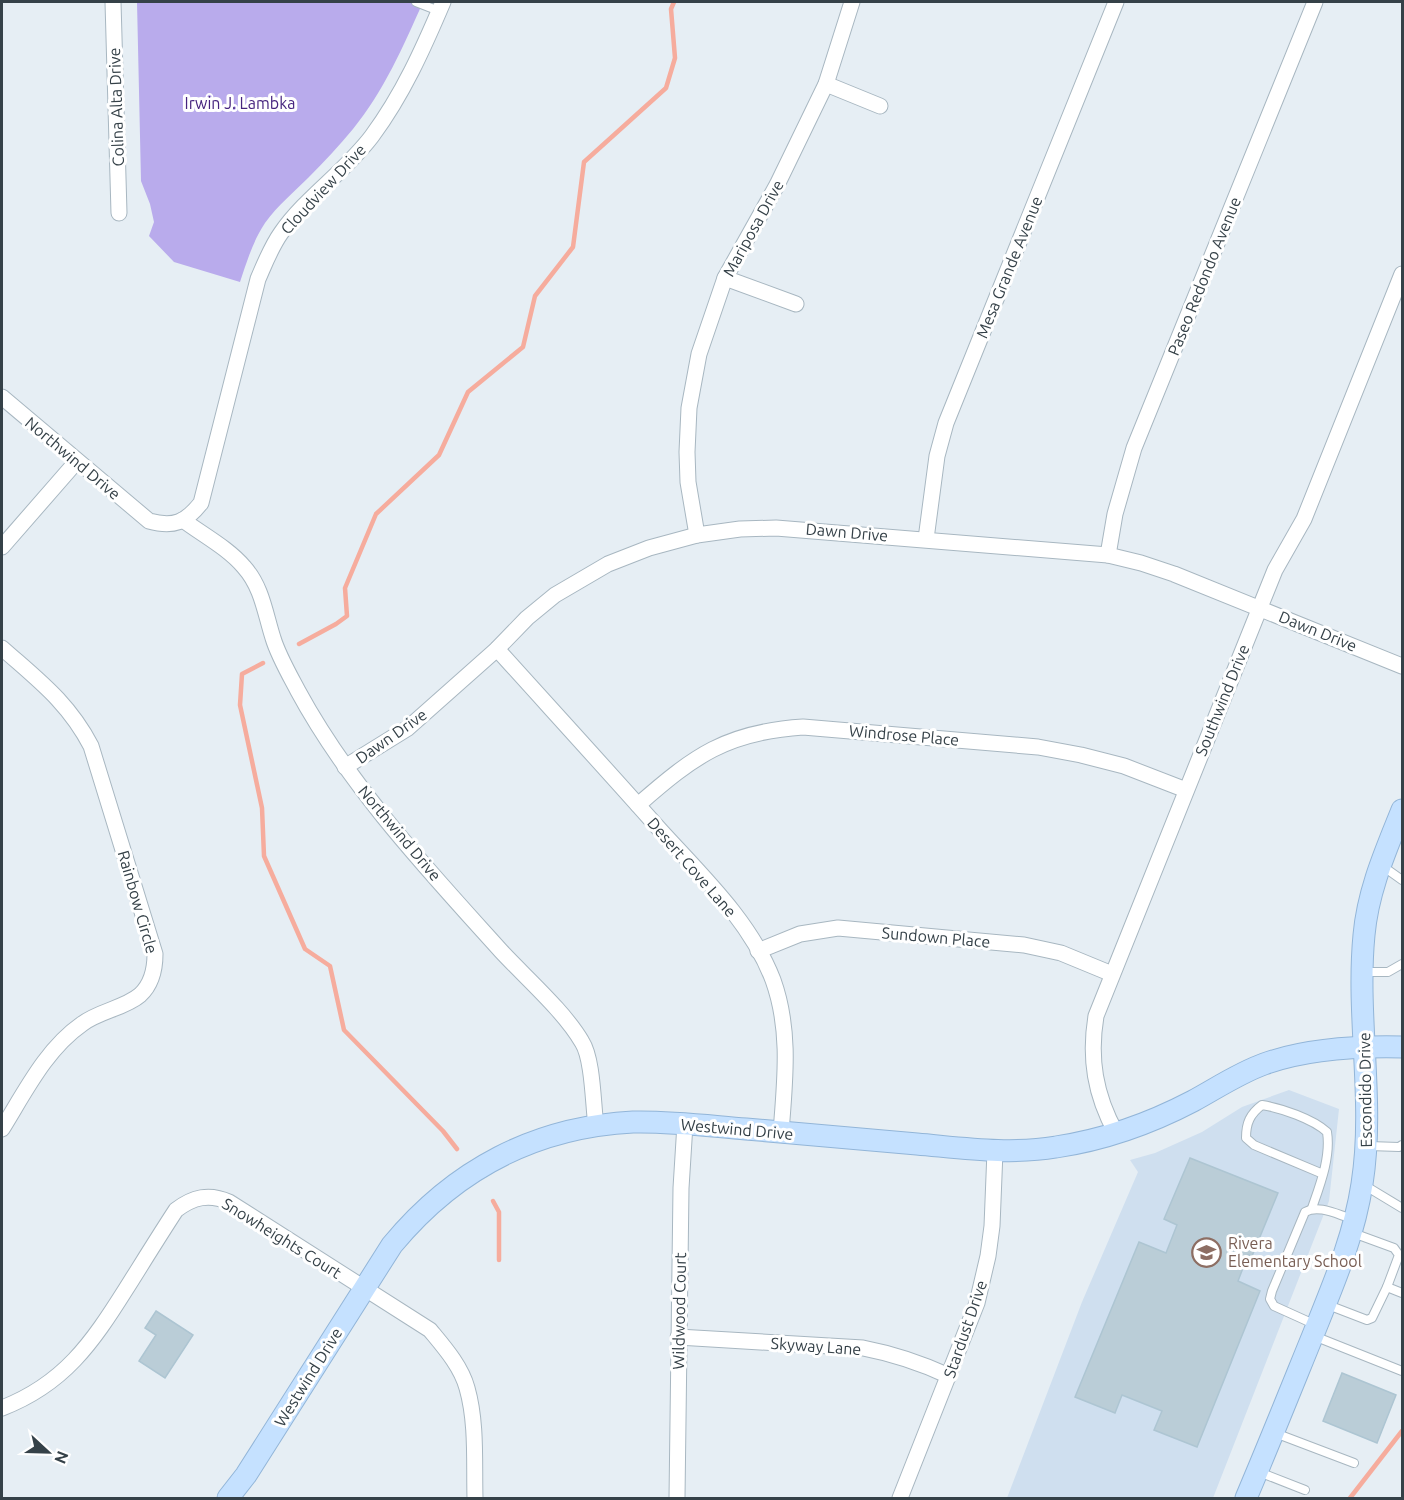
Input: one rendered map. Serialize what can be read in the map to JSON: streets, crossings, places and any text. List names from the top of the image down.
{
  "streets": {
    "main road": ["Escondido Drive", "Westwind Drive"],
    "street": [
      "Colina Alta Drive",
      "Cloudview Drive",
      "Mariposa Drive",
      "Mesa Grande Avenue",
      "Paseo Redondo Avenue",
      "Northwind Drive",
      "Dawn Drive",
      "Southwind Drive",
      "Windrose Place",
      "Desert Cove Lane",
      "Rainbow Circle",
      "Sundown Place",
      "Snowheights Court",
      "Wildwood Court",
      "Stardust Drive",
      "Skyway Lane"
    ]
  },
  "crossings": [
    ["Cloudview Drive", "Northwind Drive"],
    ["Mariposa Drive", "Dawn Drive"],
    ["Mesa Grande Avenue", "Dawn Drive"],
    ["Paseo Redondo Avenue", "Dawn Drive"],
    ["Northwind Drive", "Dawn Drive"],
    ["Northwind Drive", "Westwind Drive"],
    ["Dawn Drive", "Southwind Drive"],
    ["Dawn Drive", "Desert Cove Lane"],
    ["Southwind Drive", "Windrose Place"],
    ["Southwind Drive", "Sundown Place"],
    ["Southwind Drive", "Westwind Drive"],
    ["Windrose Place", "Desert Cove Lane"],
    ["Desert Cove Lane", "Sundown Place"],
    ["Desert Cove Lane", "Westwind Drive"],
    ["Escondido Drive", "Westwind Drive"],
    ["Westwind Drive", "Snowheights Court"],
    ["Westwind Drive", "Wildwood Court"],
    ["Westwind Drive", "Stardust Drive"],
    ["Wildwood Court", "Skyway Lane"],
    ["Stardust Drive", "Skyway Lane"]
  ],
  "parks": ["Irwin J. Lambka"],
  "places": {
    "school or university": ["Rivera Elementary School"]
  },
  "north": "right"
}
